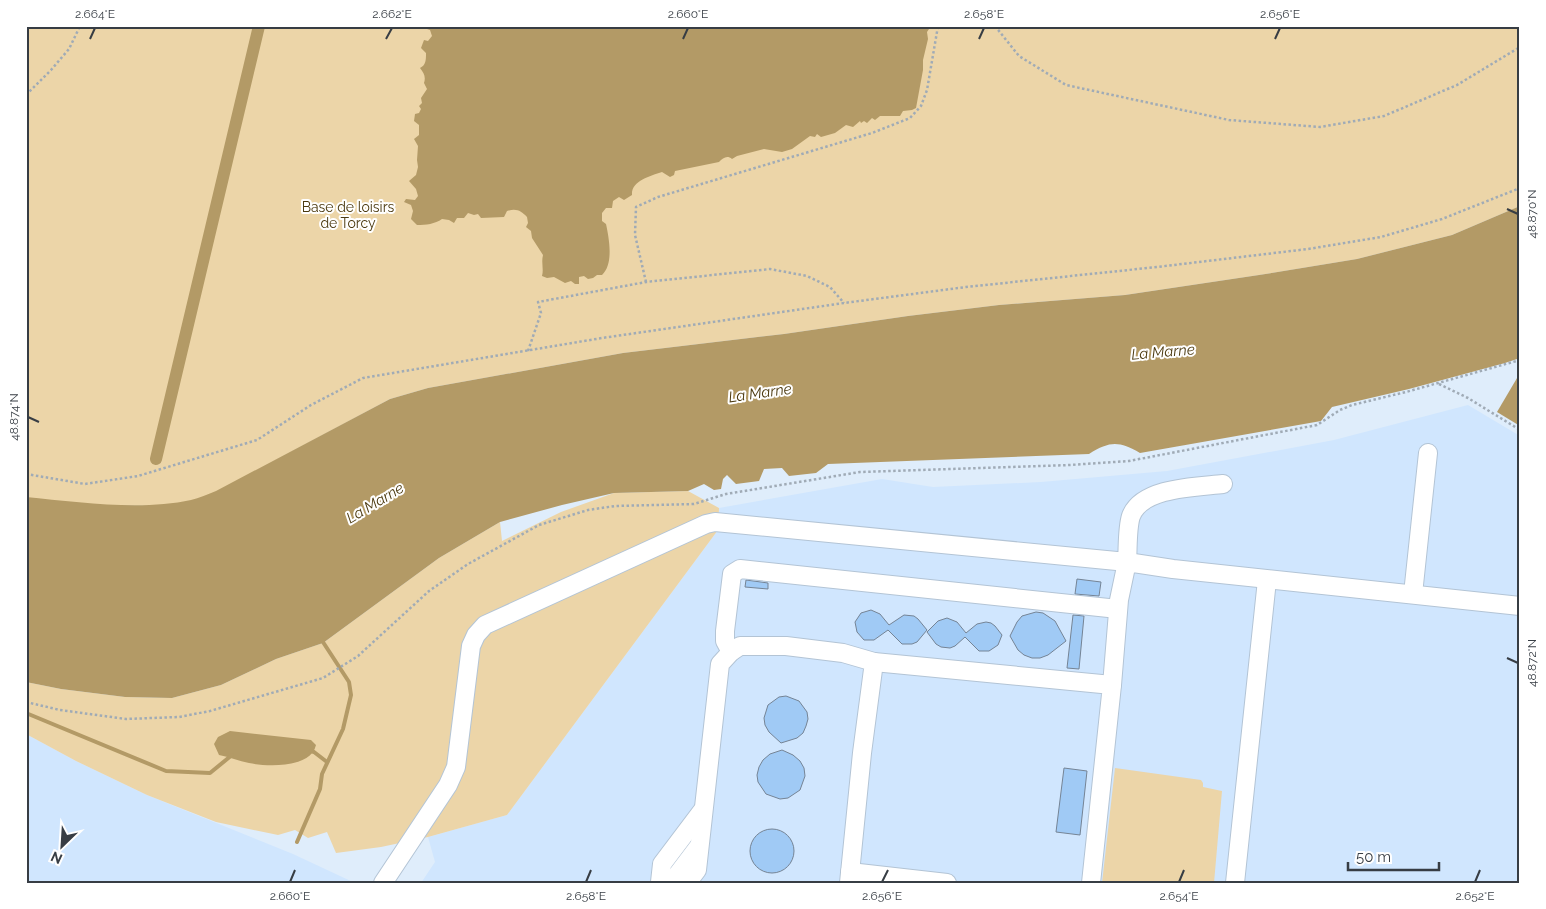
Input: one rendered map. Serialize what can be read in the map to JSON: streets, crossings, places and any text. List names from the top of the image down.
{
  "water": ["La Marne"],
  "parks": ["Base de loisirs de Torcy"],
  "scale_bar": "50 m",
  "north": "bottom left",
  "coordinates": [
    "2.664°E",
    "2.662°E",
    "2.660°E",
    "2.658°E",
    "2.656°E",
    "48.870°N",
    "48.874°N",
    "48.872°N",
    "2.654°E",
    "2.652°E"
  ]
}
